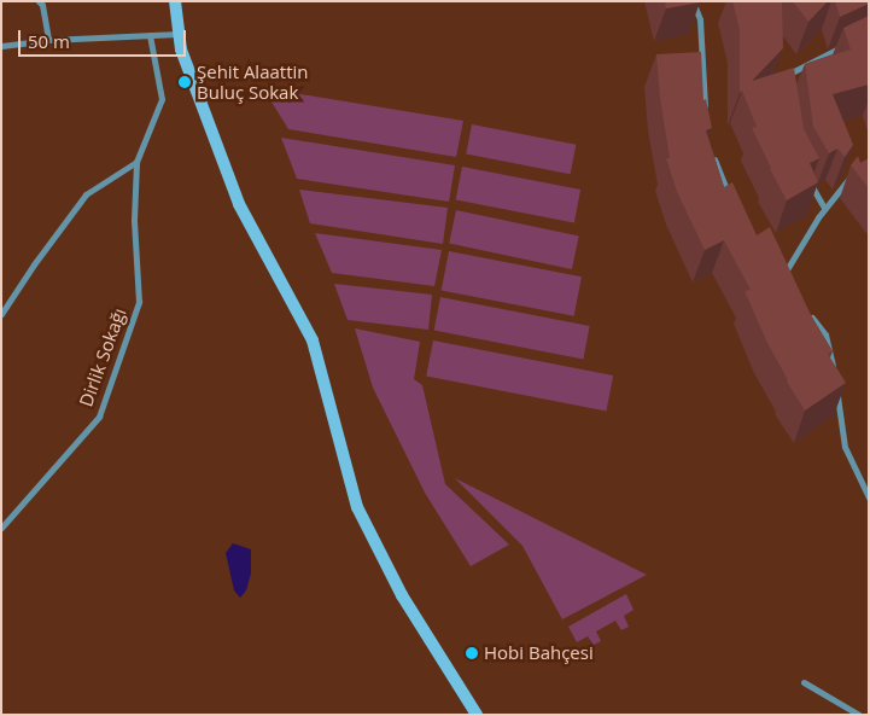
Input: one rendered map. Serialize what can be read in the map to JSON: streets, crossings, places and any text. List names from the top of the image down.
{
  "streets": {
    "street": ["Dirlik Sokağı"]
  },
  "places": ["Şehit Alaattin Buluç Sokak", "Hobi Bahçesi"],
  "scale_bar": "50 m"
}
